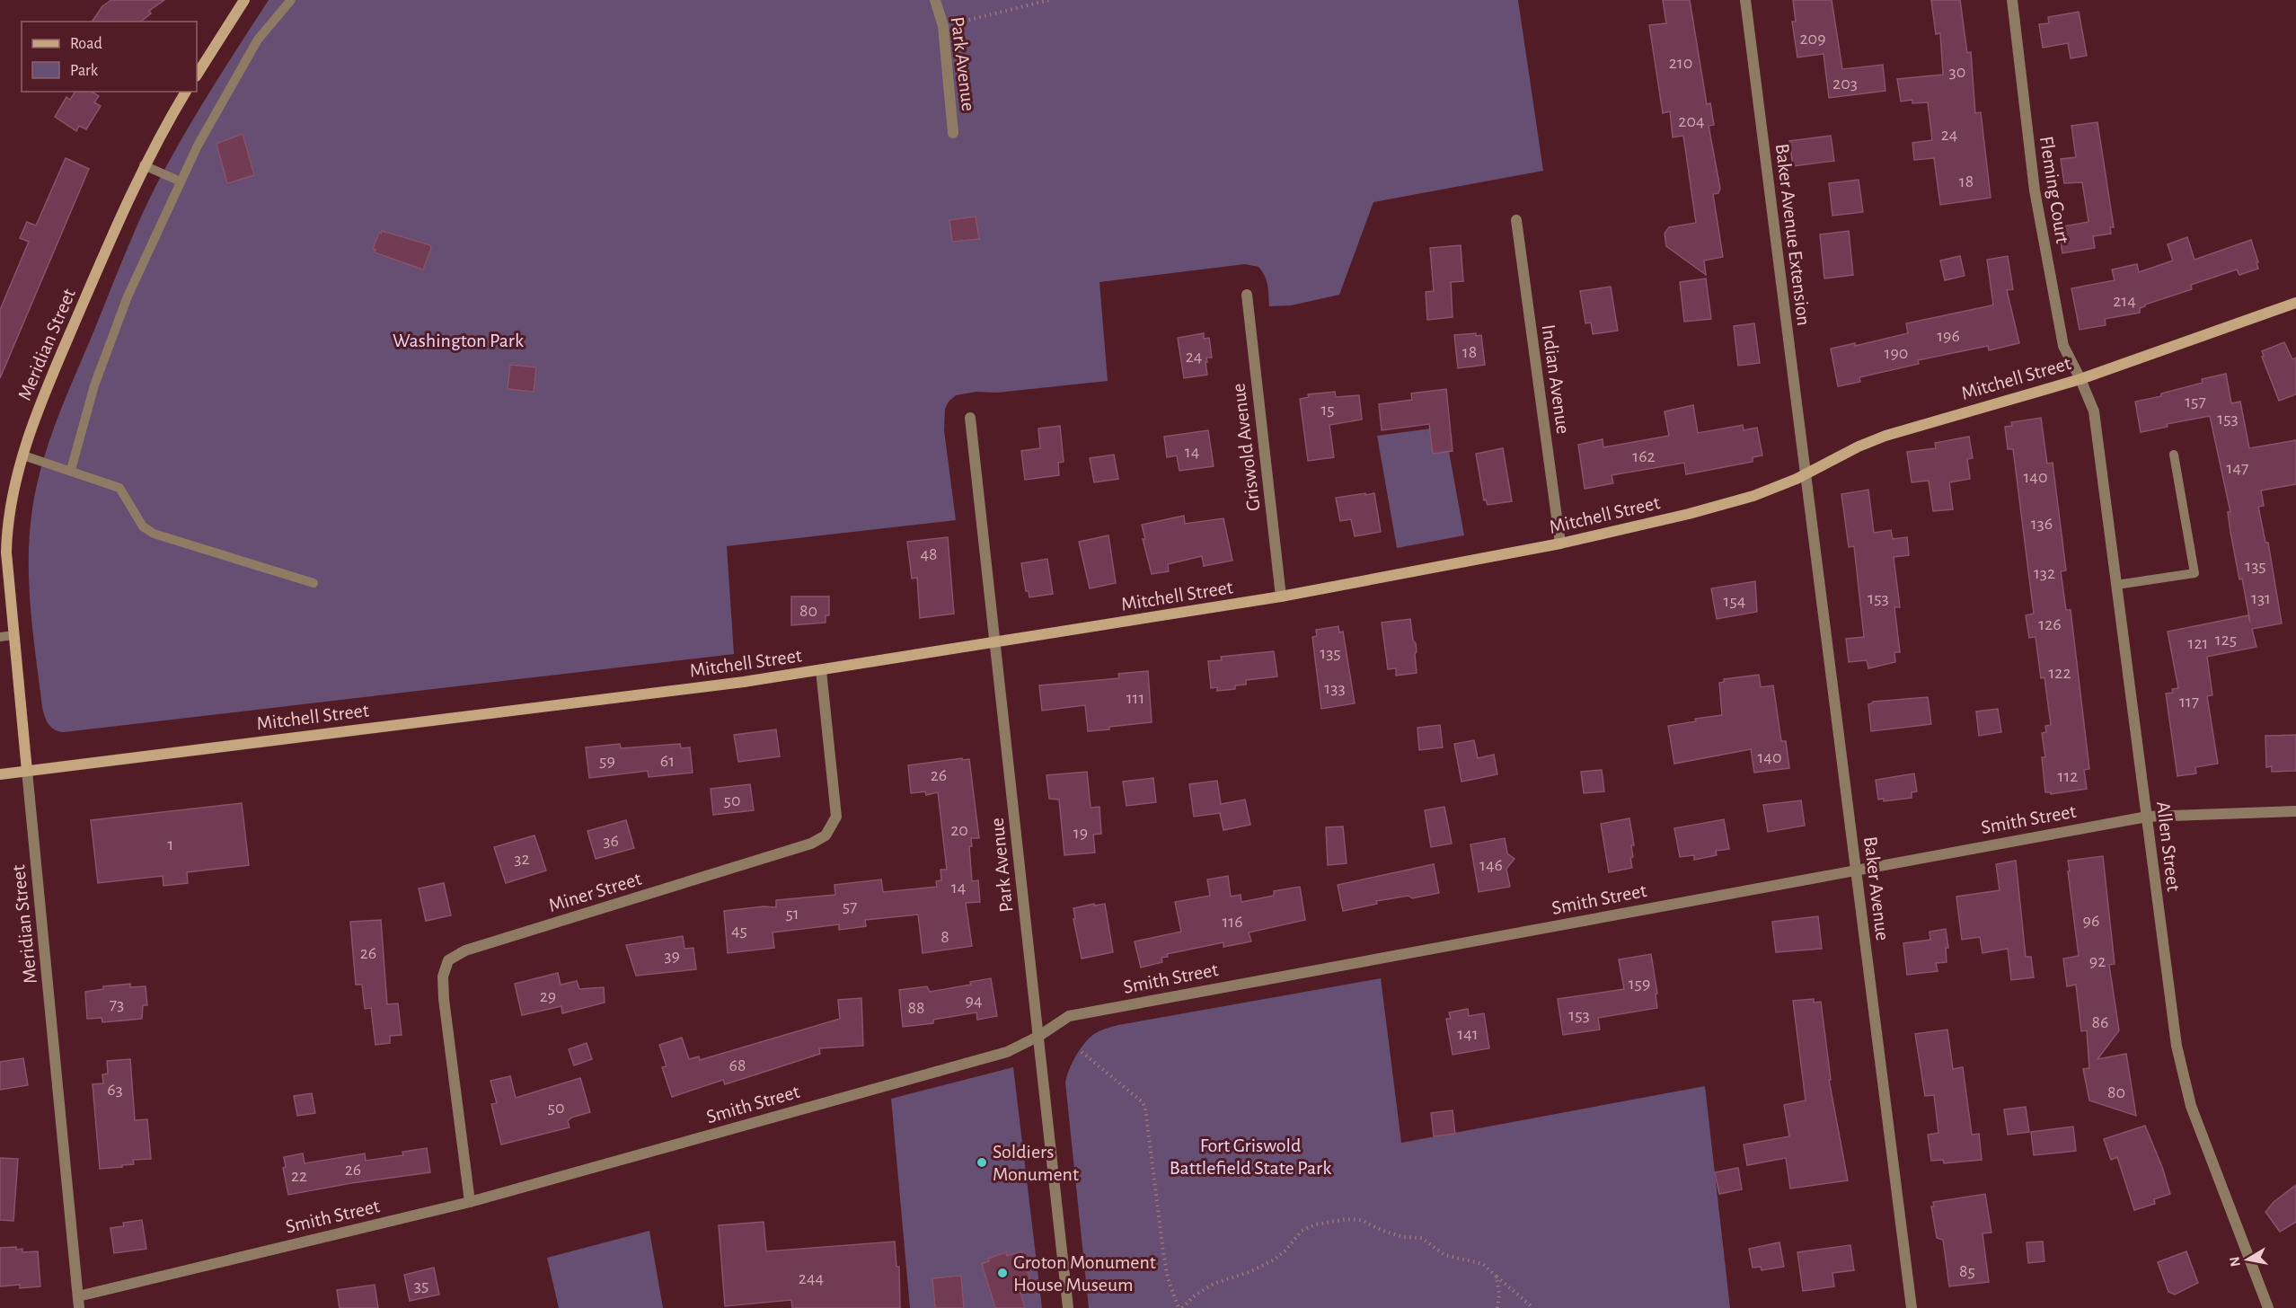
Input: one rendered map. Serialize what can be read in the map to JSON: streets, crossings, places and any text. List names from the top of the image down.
{
  "streets": {
    "main road": ["Meridian Street", "Mitchell Street"],
    "street": [
      "Park Avenue",
      "Fleming Court",
      "Baker Avenue Extension",
      "Indian Avenue",
      "Griswold Avenue",
      "Smith Street",
      "Allen Street",
      "Baker Avenue",
      "Miner Street"
    ]
  },
  "crossings": [
    ["Park Avenue", "Mitchell Street"],
    ["Park Avenue", "Smith Street"],
    ["Fleming Court", "Mitchell Street"],
    ["Fleming Court", "Allen Street"],
    ["Baker Avenue Extension", "Mitchell Street"],
    ["Baker Avenue Extension", "Baker Avenue"],
    ["Meridian Street", "Mitchell Street"],
    ["Meridian Street", "Smith Street"],
    ["Mitchell Street", "Indian Avenue"],
    ["Mitchell Street", "Griswold Avenue"],
    ["Mitchell Street", "Allen Street"],
    ["Mitchell Street", "Baker Avenue"],
    ["Mitchell Street", "Miner Street"],
    ["Smith Street", "Allen Street"],
    ["Smith Street", "Baker Avenue"],
    ["Smith Street", "Miner Street"]
  ],
  "parks": ["Washington Park", "Fort Griswold Battlefield State Park"],
  "places": ["Soldiers Monument", "Groton Monument House Museum"],
  "house_numbers": [
    "209",
    "210",
    "30",
    "203",
    "204",
    "24",
    "18",
    "214",
    "196",
    "18",
    "190",
    "24",
    "157",
    "15",
    "153",
    "14",
    "162",
    "147",
    "140",
    "136",
    "48",
    "135",
    "132",
    "153",
    "131",
    "154",
    "80",
    "126",
    "125",
    "121",
    "135",
    "122",
    "133",
    "111",
    "117",
    "140",
    "59",
    "61",
    "26",
    "112",
    "50",
    "20",
    "19",
    "36",
    "1",
    "32",
    "146",
    "14",
    "57",
    "51",
    "96",
    "116",
    "45",
    "8",
    "26",
    "39",
    "92",
    "159",
    "29",
    "94",
    "73",
    "88",
    "153",
    "86",
    "141",
    "68",
    "63",
    "80",
    "50",
    "26",
    "22",
    "85",
    "244",
    "35"
  ],
  "legend": ["Road", "Park"],
  "north": "left"
}
